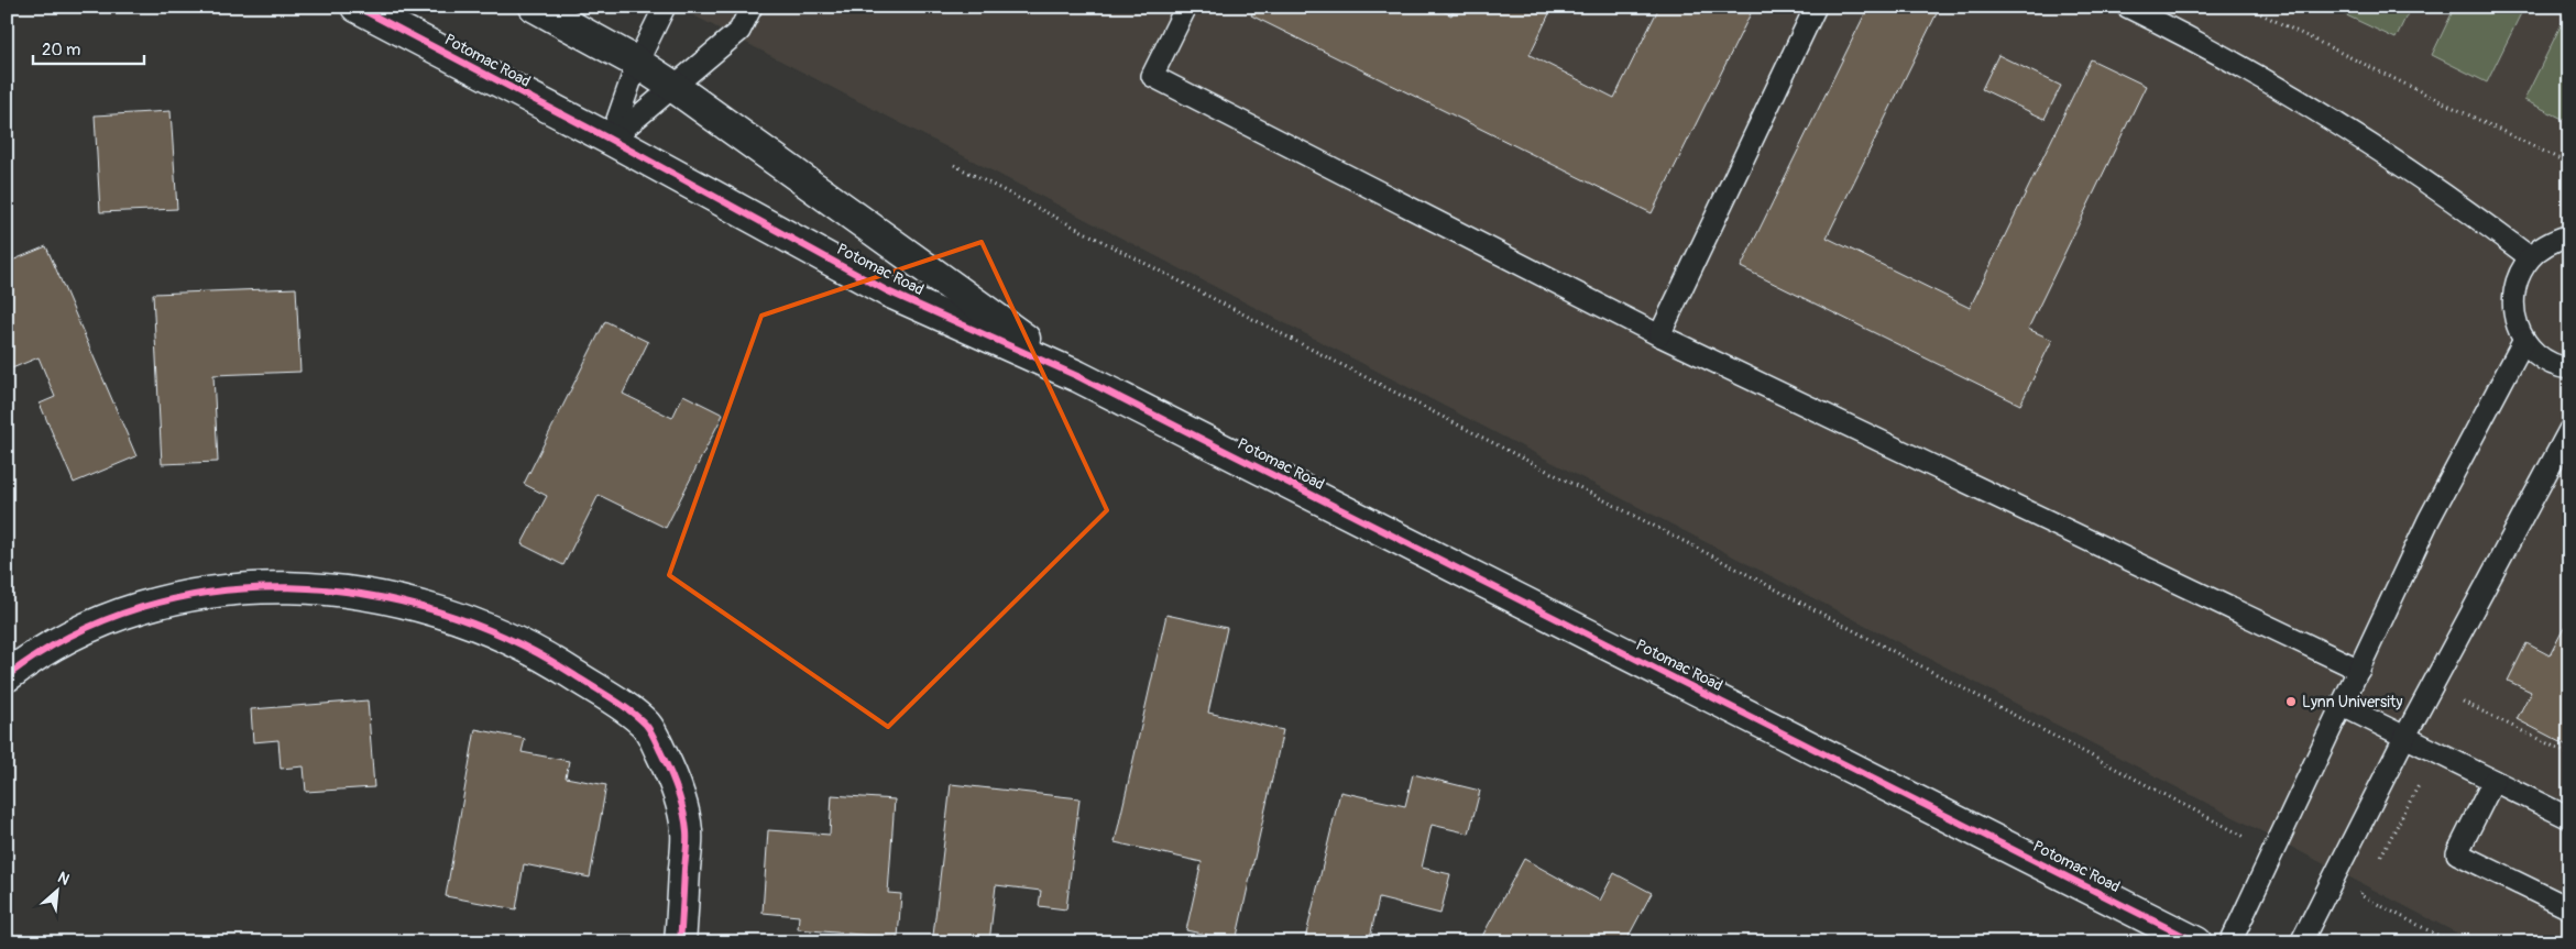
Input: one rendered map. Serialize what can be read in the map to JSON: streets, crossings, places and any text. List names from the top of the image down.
{
  "streets": {
    "street": ["Potomac Road"]
  },
  "places": ["Lynn University"],
  "scale_bar": "20 m",
  "north": "top right"
}
